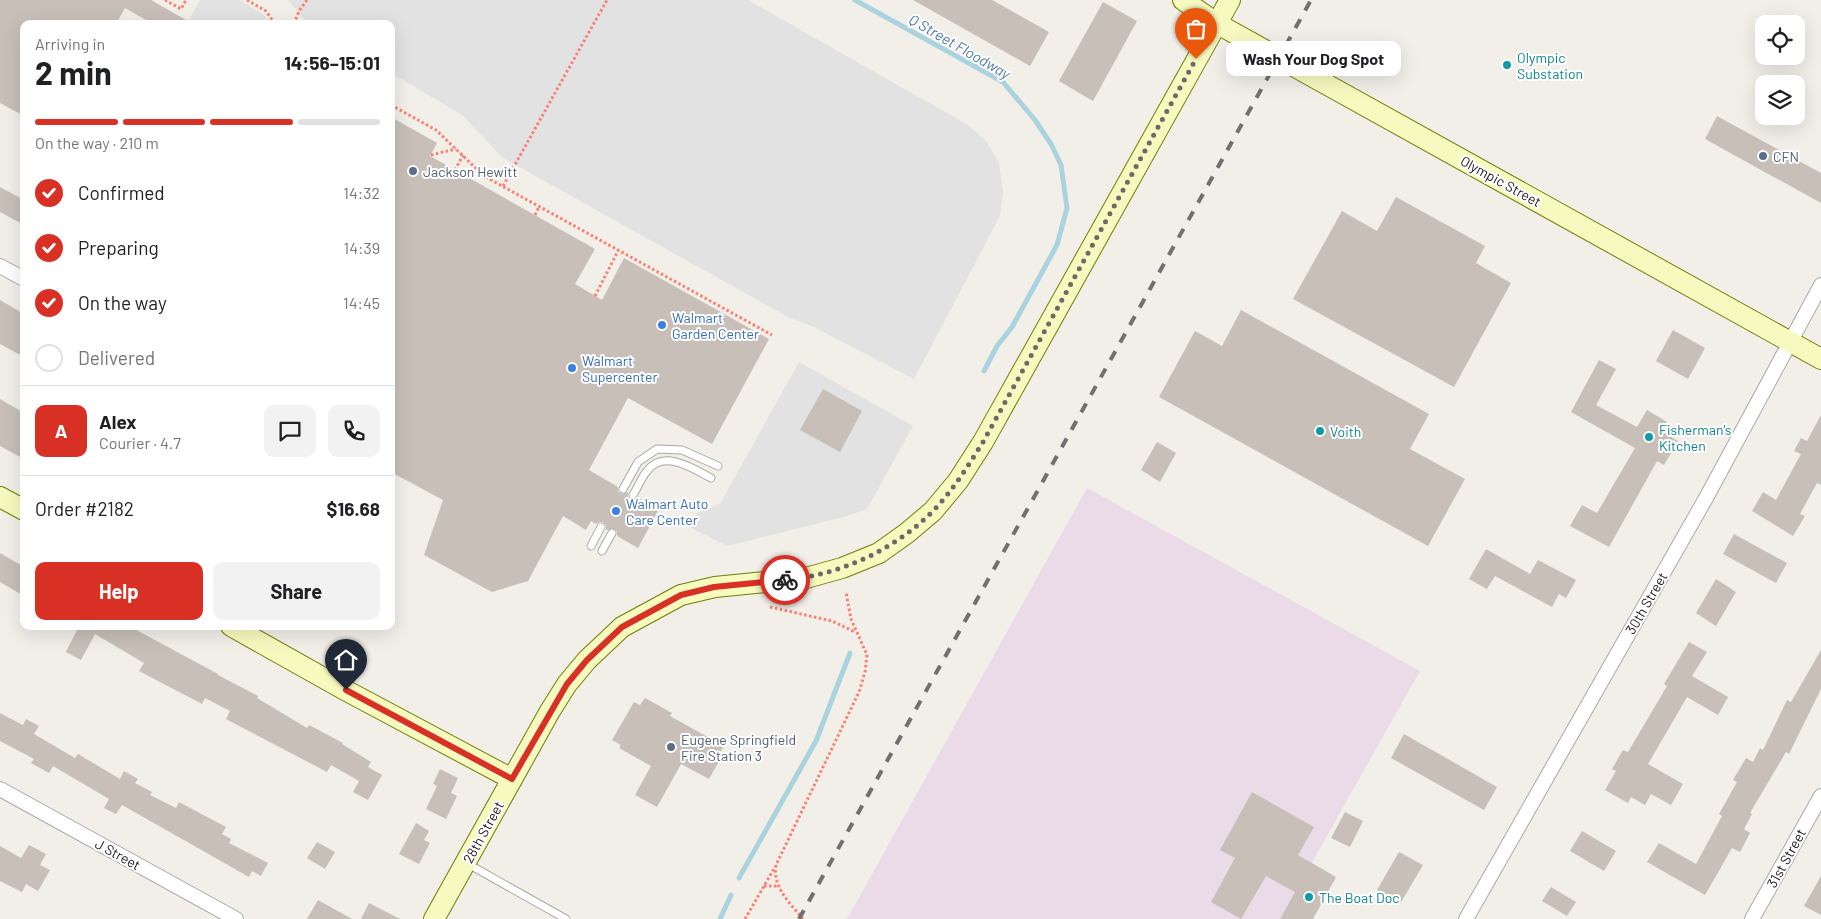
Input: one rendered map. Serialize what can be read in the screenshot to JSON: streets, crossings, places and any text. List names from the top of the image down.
{
  "streets": {
    "main road": ["Olympic Street", "28th Street"],
    "street": ["30th Street", "J Street", "31st Street"]
  },
  "crossings": [
    ["Olympic Street", "30th Street"],
    ["Olympic Street", "28th Street"]
  ],
  "water": ["Q Street Floodway"],
  "places": [
    "Wash Your Dog Spot",
    "Olympic Substation",
    "CFN",
    "Jackson Hewitt",
    "Walmart Garden Center",
    "Walmart Supercenter",
    "Voith",
    "Fisherman’s Kitchen",
    "Walmart Auto Care Center",
    "Eugene Springfield Fire Station 3",
    "The Boat Doc"
  ],
  "page": {
    "heading": ["2 min", "Arriving in", "14:56–15:01"],
    "panel": [
      "Alex",
      "Courier · 4.7",
      "Order #2182",
      "$16.68"
    ],
    "bubble": "Wash Your Dog Spot",
    "bar": "On the way · 210 m",
    "list": [
      ["Confirmed", "14:32"],
      ["Preparing", "14:39"],
      ["On the way", "14:45"],
      "Delivered"
    ],
    "round": "A",
    "buttons": ["Help", "Share"]
  }
}
